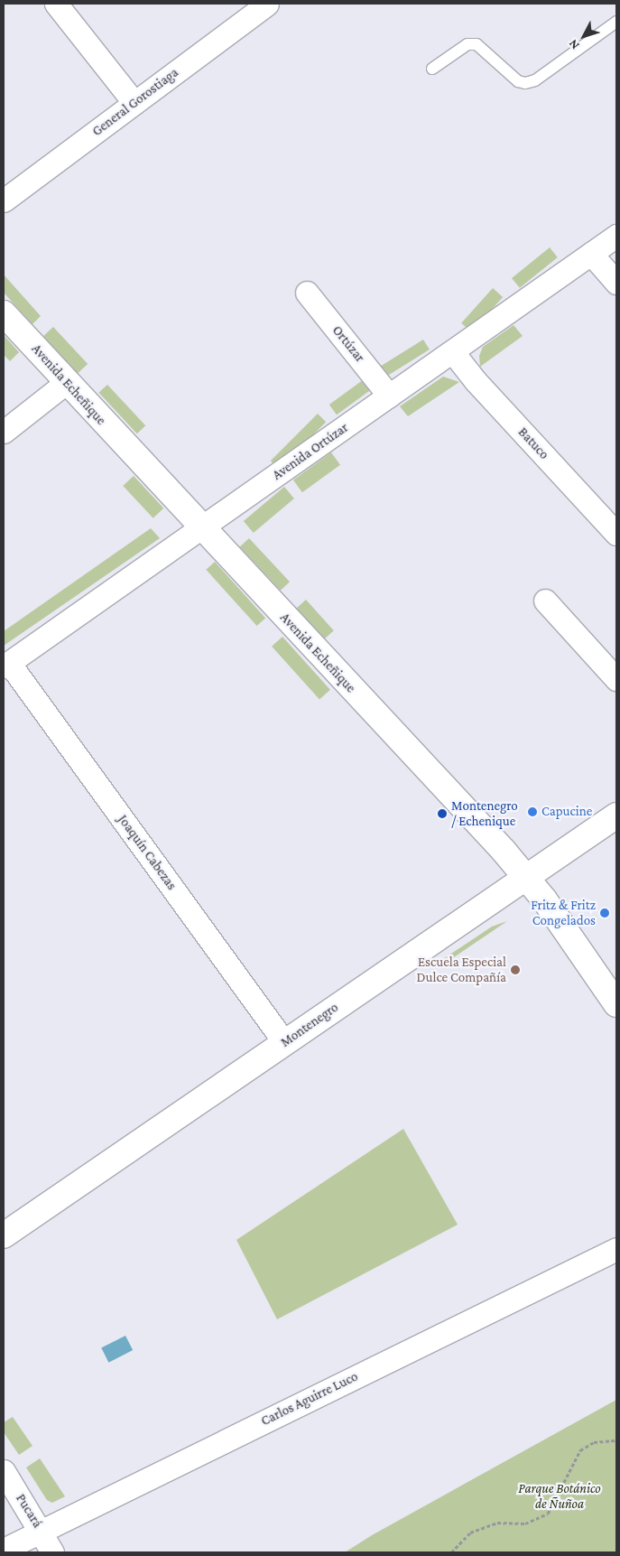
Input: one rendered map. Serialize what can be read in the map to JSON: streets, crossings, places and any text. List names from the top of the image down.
{
  "streets": {
    "street": [
      "General Gorostiaga",
      "Ortúzar",
      "Avenida Echeñique",
      "Batuco",
      "Avenida Ortúzar",
      "Joaquín Cabezas",
      "Montenegro",
      "Carlos Aguirre Luco",
      "Pucará"
    ]
  },
  "crossings": [
    ["Ortúzar", "Avenida Ortúzar"],
    ["Avenida Echeñique", "Avenida Ortúzar"],
    ["Avenida Echeñique", "Montenegro"],
    ["Batuco", "Avenida Ortúzar"],
    ["Avenida Ortúzar", "Joaquín Cabezas"],
    ["Joaquín Cabezas", "Montenegro"],
    ["Carlos Aguirre Luco", "Pucará"]
  ],
  "parks": ["Parque Botánico de Ñuñoa"],
  "places": [
    "Capucine",
    "Montenegro / Echenique",
    "Fritz & Fritz Congelados",
    "Escuela Especial Dulce Compañía"
  ],
  "north": "bottom left"
}
